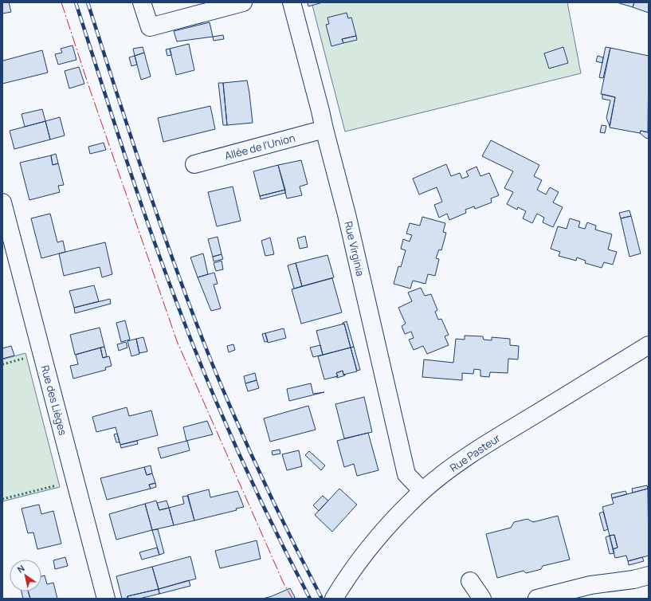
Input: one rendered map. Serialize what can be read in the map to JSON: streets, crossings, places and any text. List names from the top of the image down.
{
  "streets": {
    "street": [
      "Allée de l'Union",
      "Rue Virginia",
      "Rue des Lièges",
      "Rue Pasteur"
    ]
  },
  "crossings": [
    ["Allée de l'Union", "Rue Virginia"],
    ["Rue Virginia", "Rue Pasteur"]
  ],
  "north": "top left"
}
